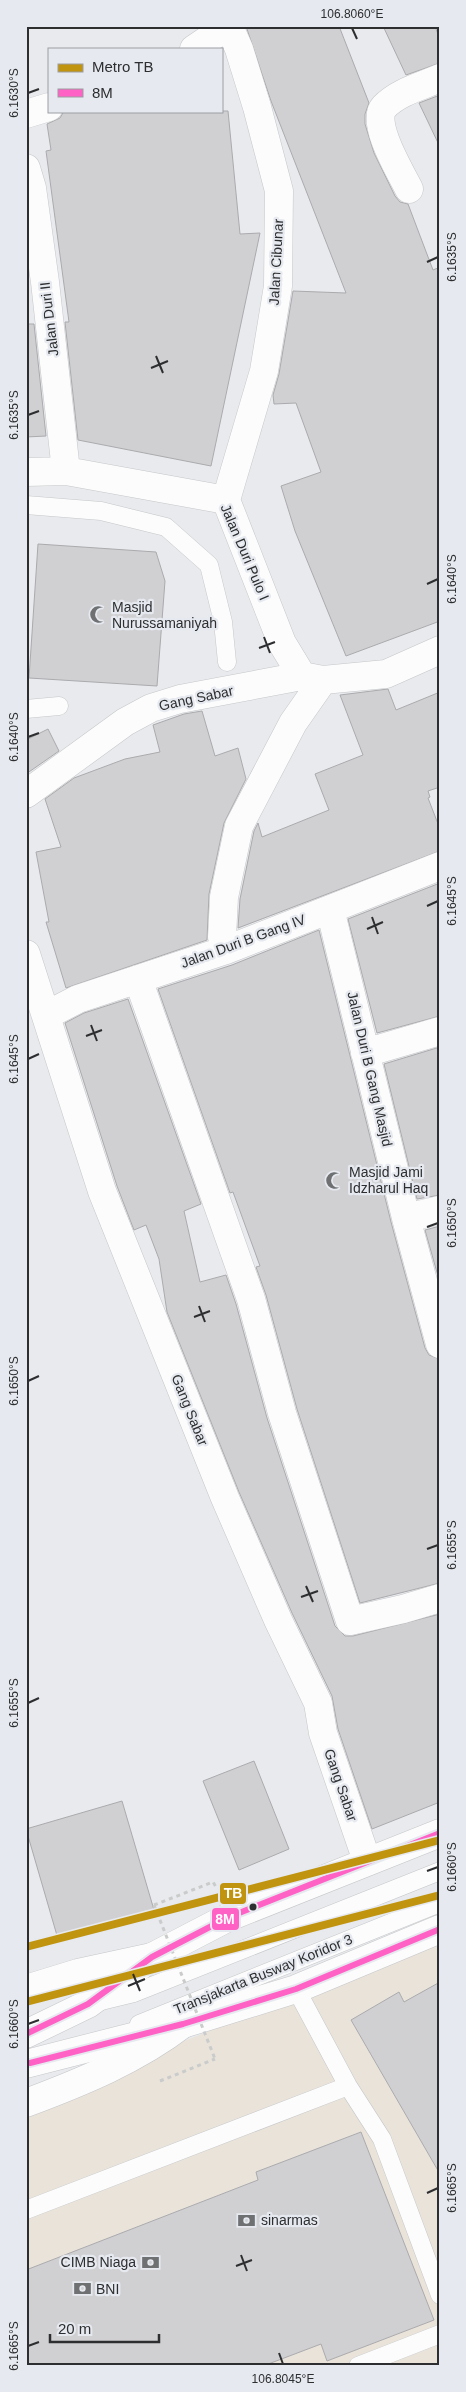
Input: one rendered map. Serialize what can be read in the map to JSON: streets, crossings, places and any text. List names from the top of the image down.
{
  "streets": {
    "street": [
      "Jalan Cibunar",
      "Jalan Duri II",
      "Jalan Duri Pulo I",
      "Gang Sabar",
      "Jalan Duri B Gang IV",
      "Jalan Duri B Gang Masjid"
    ],
    "lane": ["Transjakarta Busway Koridor 3"]
  },
  "crossings": [
    ["Jalan Cibunar", "Jalan Duri Pulo I"],
    ["Jalan Duri II", "Jalan Duri Pulo I"],
    ["Jalan Duri Pulo I", "Gang Sabar"],
    ["Gang Sabar", "Jalan Duri B Gang IV"],
    ["Jalan Duri B Gang IV", "Jalan Duri B Gang Masjid"]
  ],
  "places": {
    "mosque": ["Masjid Nurussamaniyah", "Masjid Jami Idzharul Haq"],
    "bank": ["sinarmas", "CIMB Niaga", "BNI"]
  },
  "lines": ["transit line 8M", "metro line TB"],
  "legend": ["Metro TB", "8M"],
  "scale_bar": "20 m",
  "coordinates": [
    "106.8060°E",
    "6.1630°S",
    "6.1635°S",
    "6.1640°S",
    "6.1645°S",
    "6.1650°S",
    "6.1655°S",
    "6.1660°S",
    "6.1665°S",
    "106.8045°E"
  ]
}
